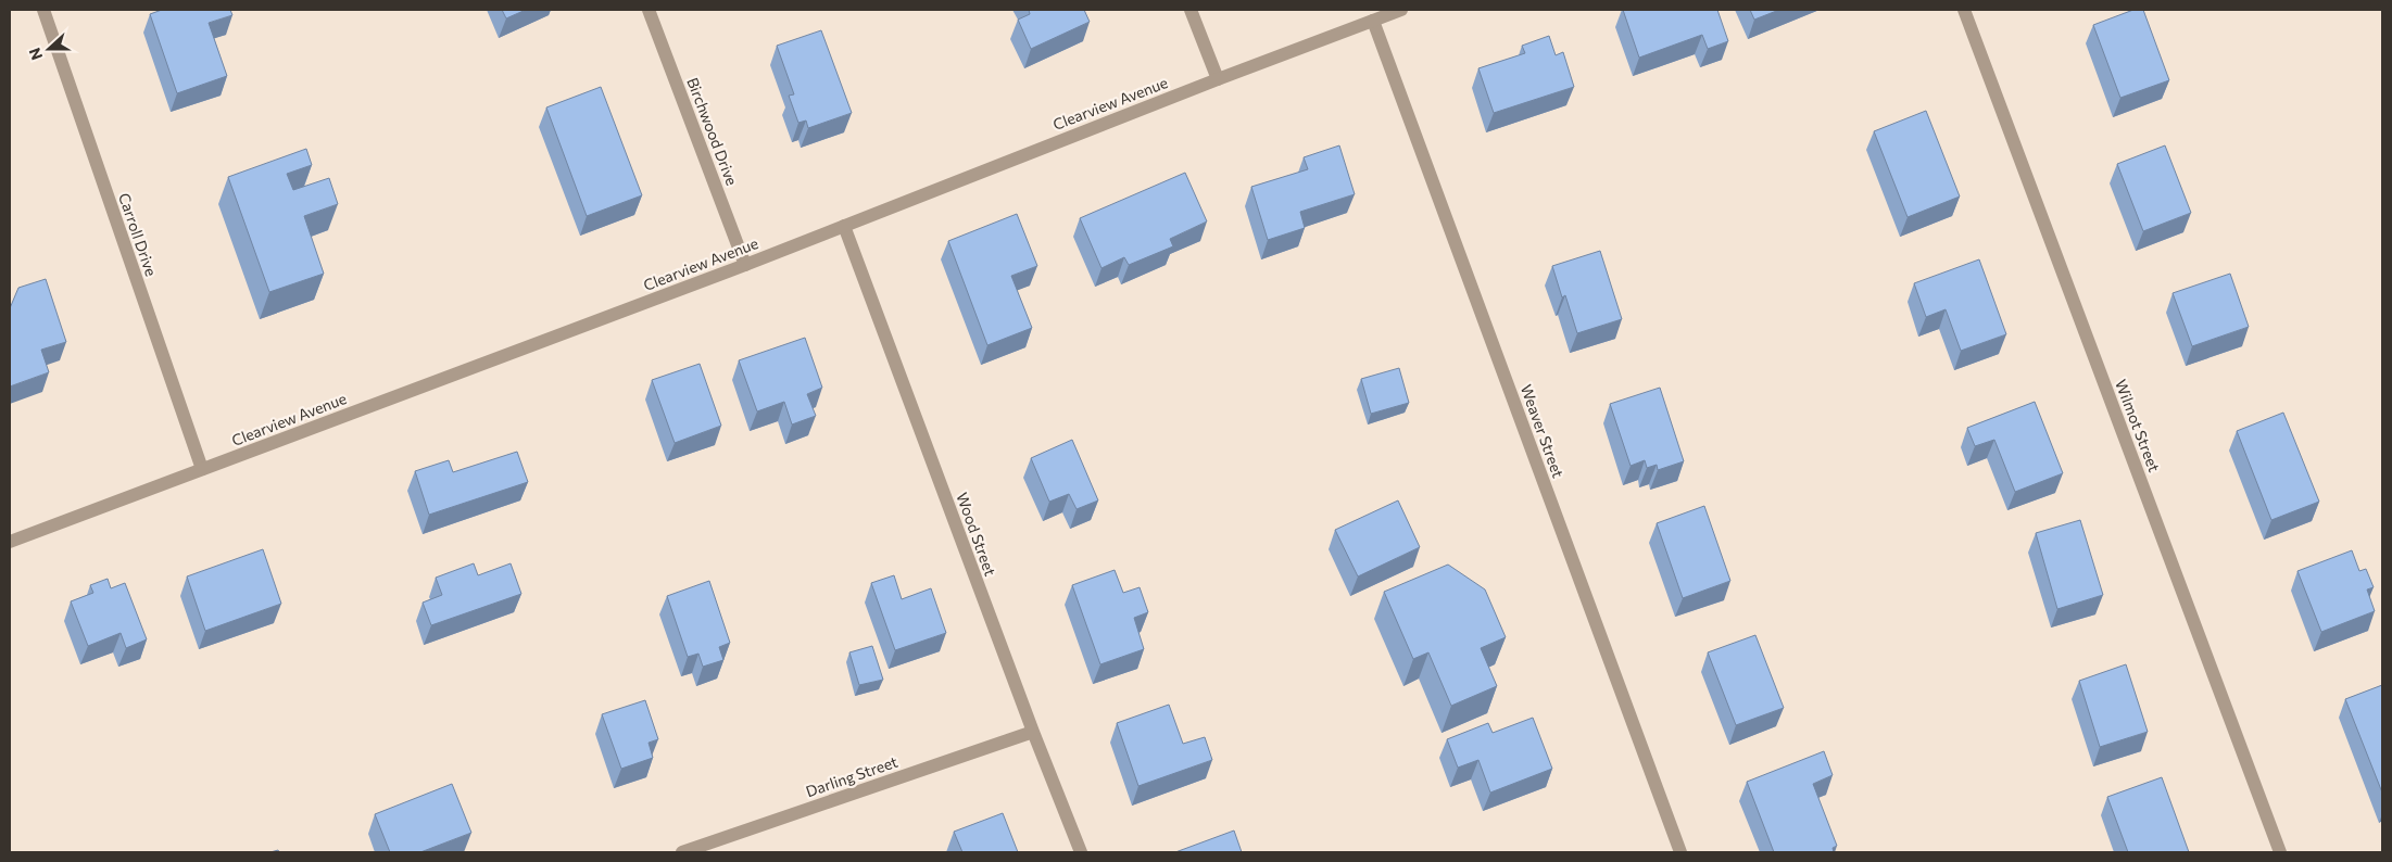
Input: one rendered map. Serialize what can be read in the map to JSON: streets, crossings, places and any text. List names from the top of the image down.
{
  "streets": {
    "street": [
      "Clearview Avenue",
      "Birchwood Drive",
      "Carroll Drive",
      "Wilmot Street",
      "Weaver Street",
      "Wood Street",
      "Darling Street"
    ]
  },
  "crossings": [
    ["Clearview Avenue", "Birchwood Drive"],
    ["Clearview Avenue", "Carroll Drive"],
    ["Clearview Avenue", "Weaver Street"],
    ["Clearview Avenue", "Wood Street"],
    ["Wood Street", "Darling Street"]
  ],
  "north": "left"
}
